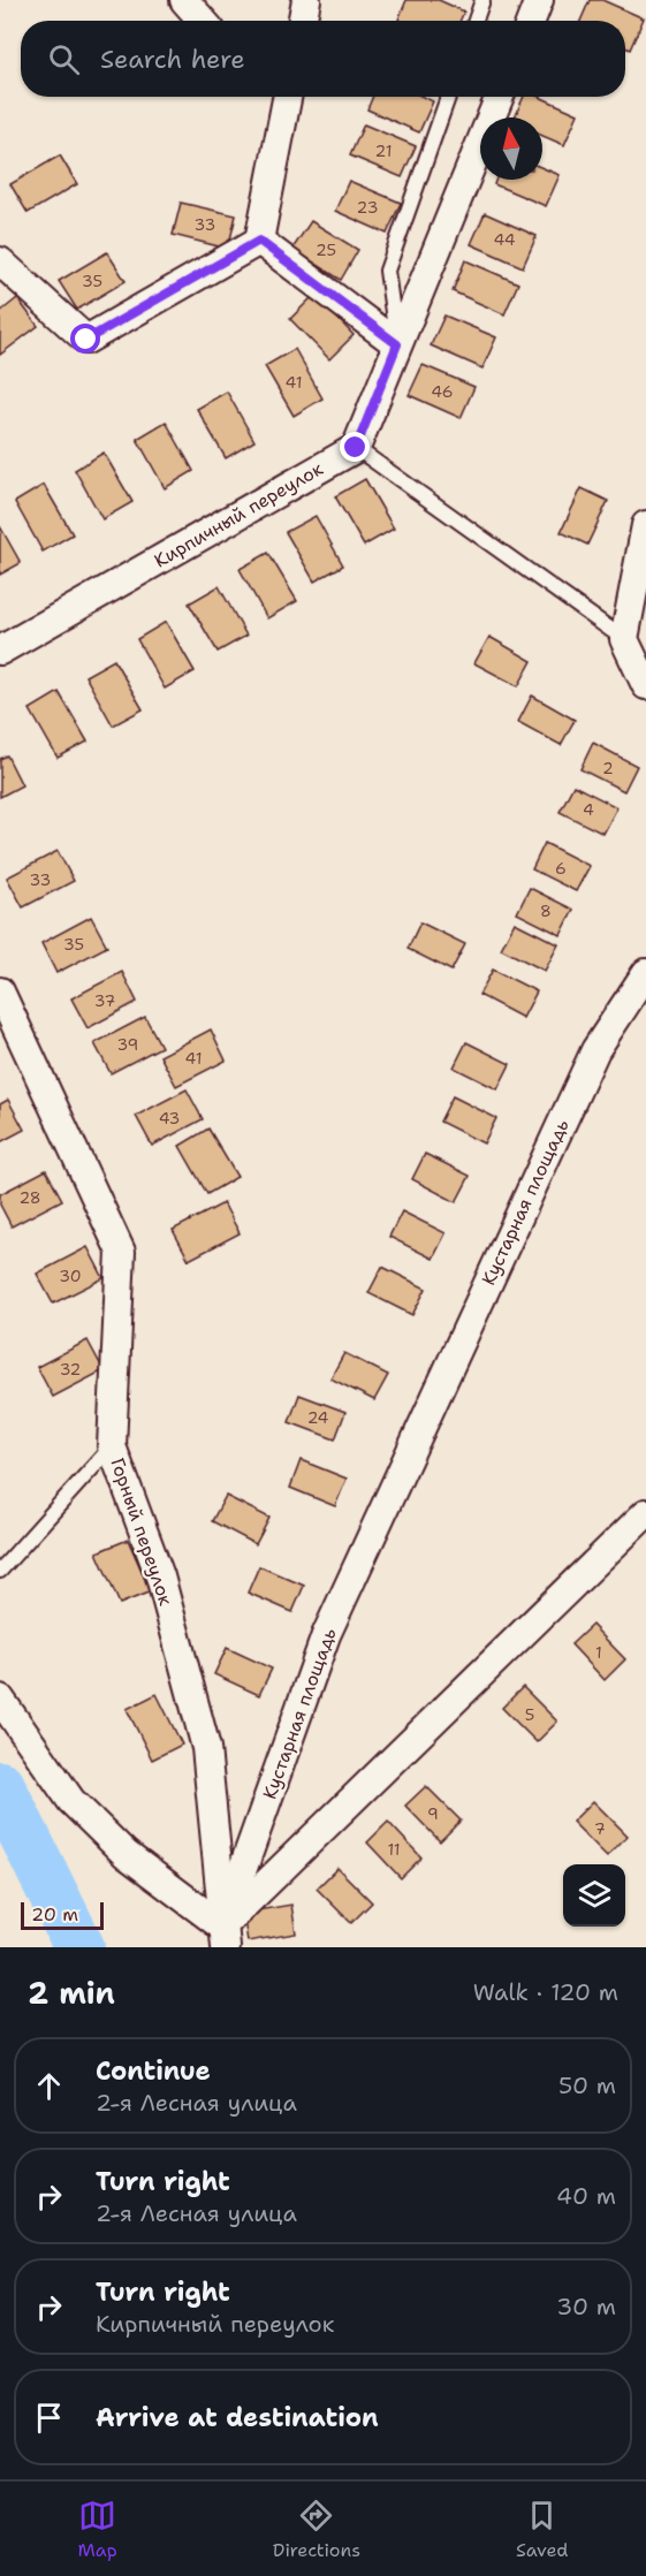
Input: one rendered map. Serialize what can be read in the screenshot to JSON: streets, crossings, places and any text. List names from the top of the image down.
{
  "streets": {
    "street": ["Кирпичный переулок", "Кустарная площадь", "Горный переулок"]
  },
  "crossings": [
    ["Кустарная площадь", "Горный переулок"]
  ],
  "house_numbers": [
    "21",
    "23",
    "33",
    "44",
    "25",
    "35",
    "41",
    "46",
    "2",
    "4",
    "6",
    "33",
    "8",
    "35",
    "37",
    "39",
    "41",
    "43",
    "28",
    "30",
    "32",
    "24",
    "1",
    "5",
    "9",
    "7",
    "11"
  ],
  "scale_bar": "20 m",
  "north": "top",
  "page": {
    "search": "Search here",
    "scale": "20 m",
    "heading": ["2 min", "Walk · 120 m"],
    "list": [
      ["Continue", "2-я Лесная улица", "50 m"],
      ["Turn right", "2-я Лесная улица", "40 m"],
      ["Turn right", "Кирпичный переулок", "30 m"],
      "Arrive at destination"
    ],
    "nav": ["Map", "Directions", "Saved"]
  }
}
